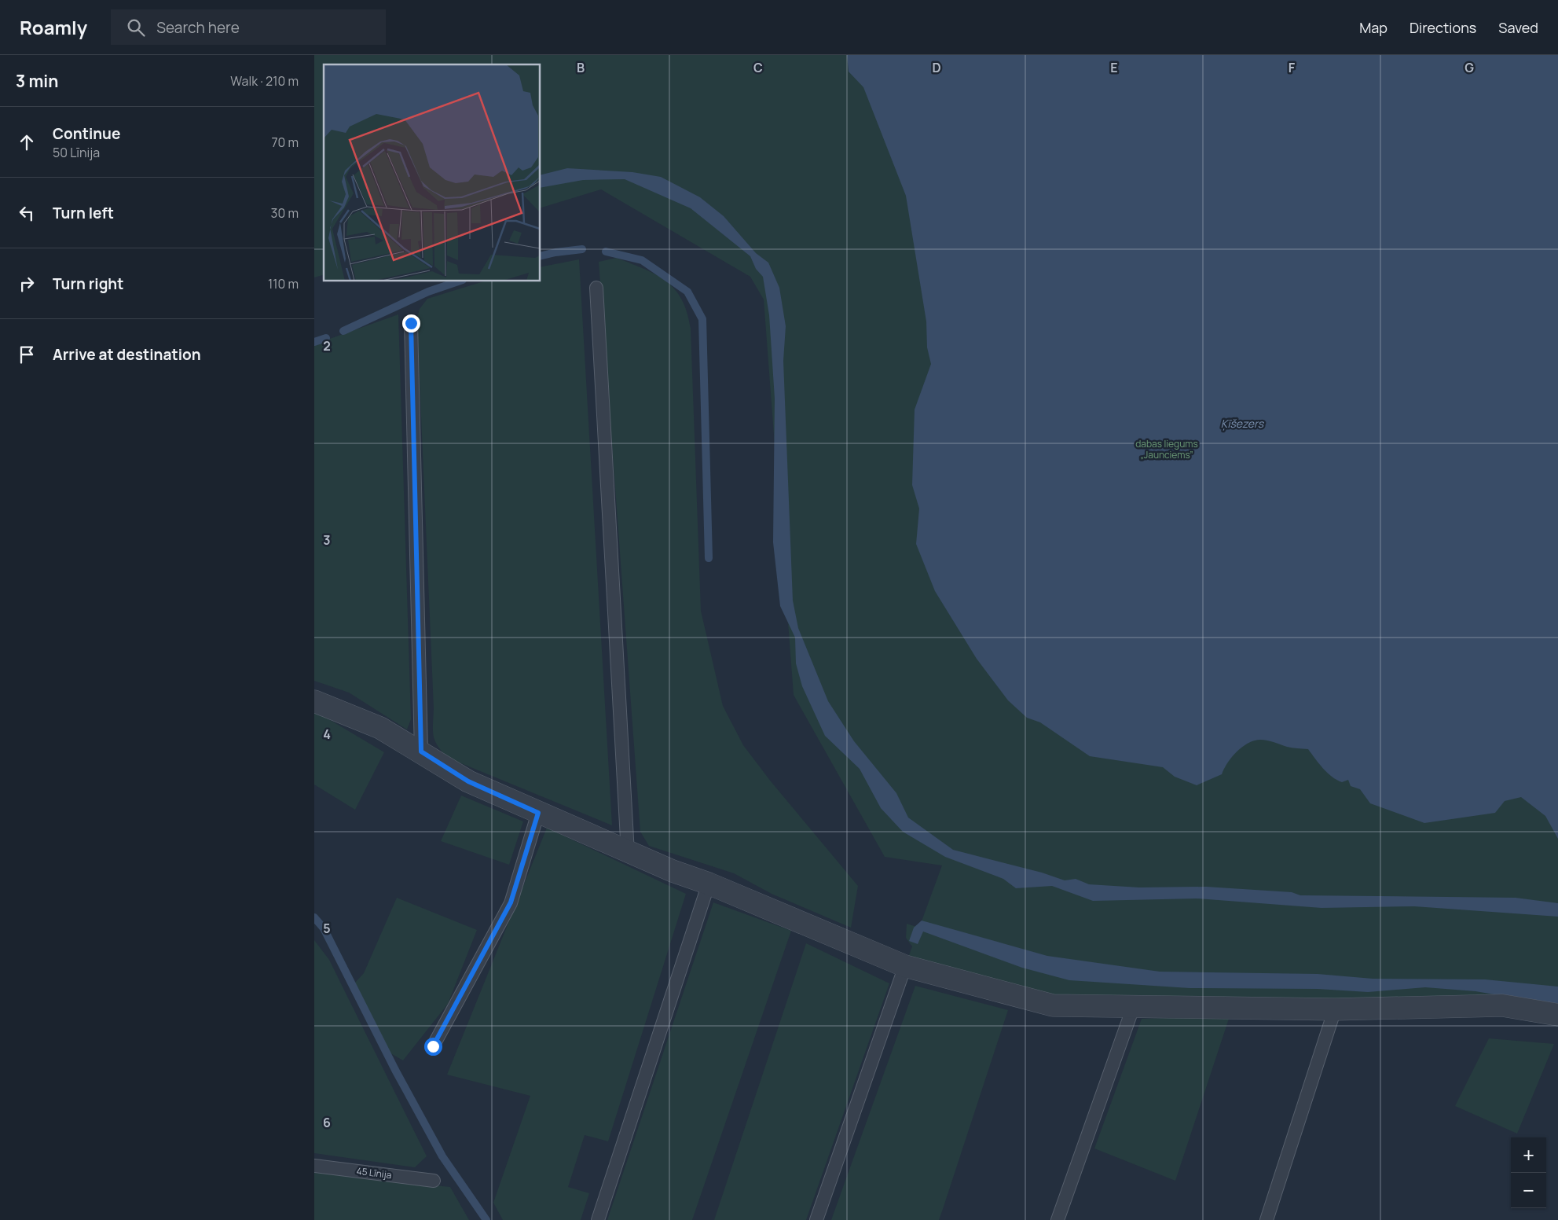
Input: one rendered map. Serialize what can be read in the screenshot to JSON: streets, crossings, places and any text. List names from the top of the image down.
{
  "streets": {
    "lane": ["45 Līnija"]
  },
  "water": ["Ķīšezers"],
  "parks": ["dabas liegums „Jaunciems”"],
  "page": {
    "header": "Roamly",
    "search": "Search here",
    "nav": ["Map", "Directions", "Saved"],
    "heading": ["3 min", "Walk · 210 m"],
    "list": [
      ["Continue", "50 Līnija", "70 m"],
      ["Turn left", "30 m"],
      ["Turn right", "110 m"],
      "Arrive at destination"
    ],
    "map_buttons": ["+", "−"]
  },
  "grid": {
    "columns": [
      "B",
      "C",
      "D",
      "E",
      "F",
      "G"
    ],
    "rows": [
      "2",
      "3",
      "4",
      "5",
      "6"
    ]
  }
}
